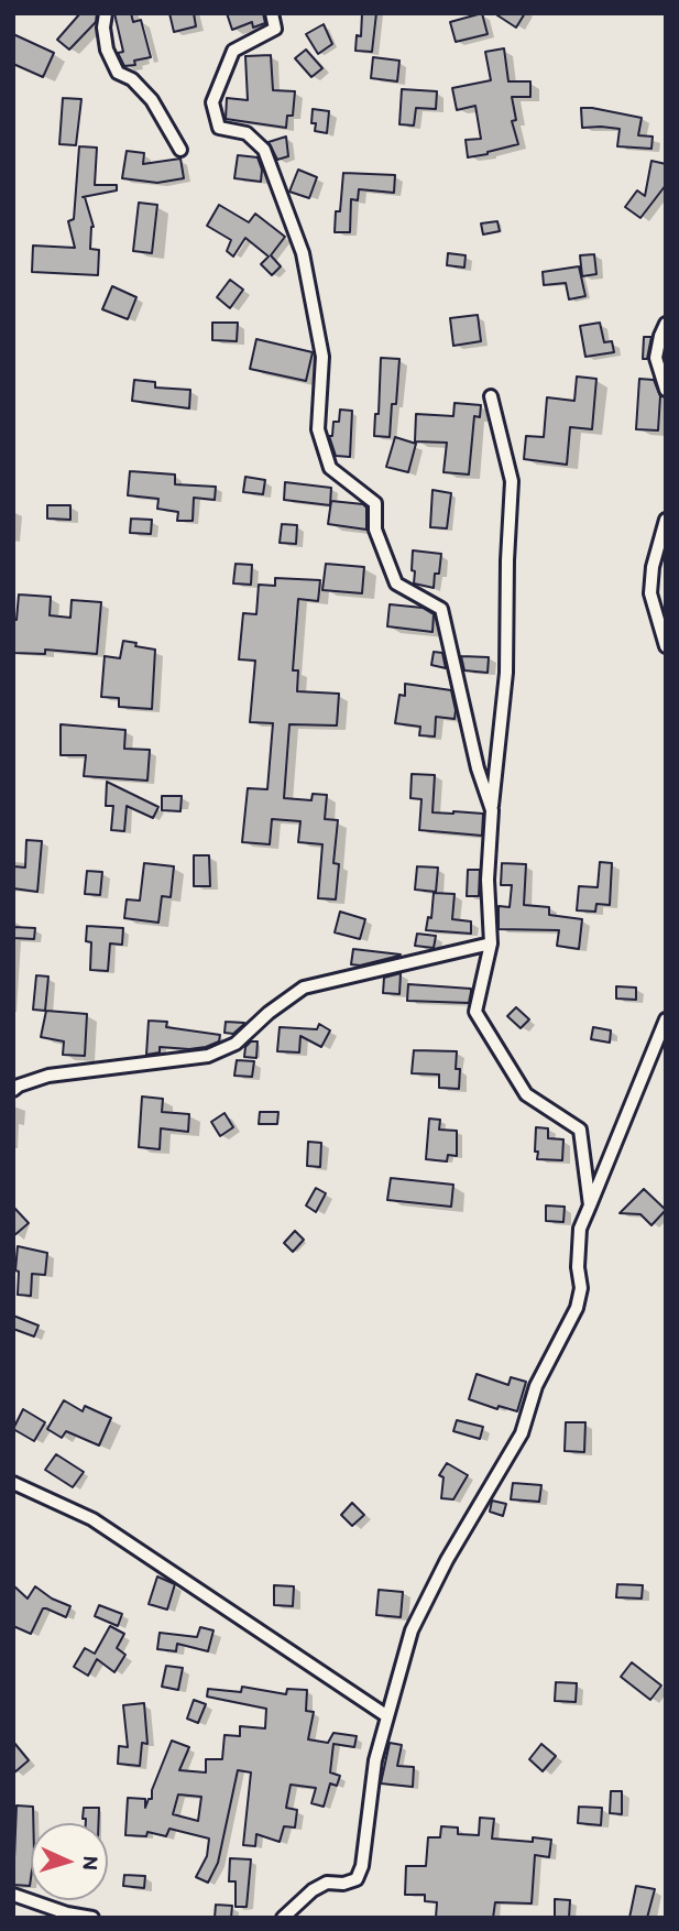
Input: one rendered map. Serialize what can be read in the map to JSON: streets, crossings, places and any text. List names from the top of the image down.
{
  "north": "right"
}
